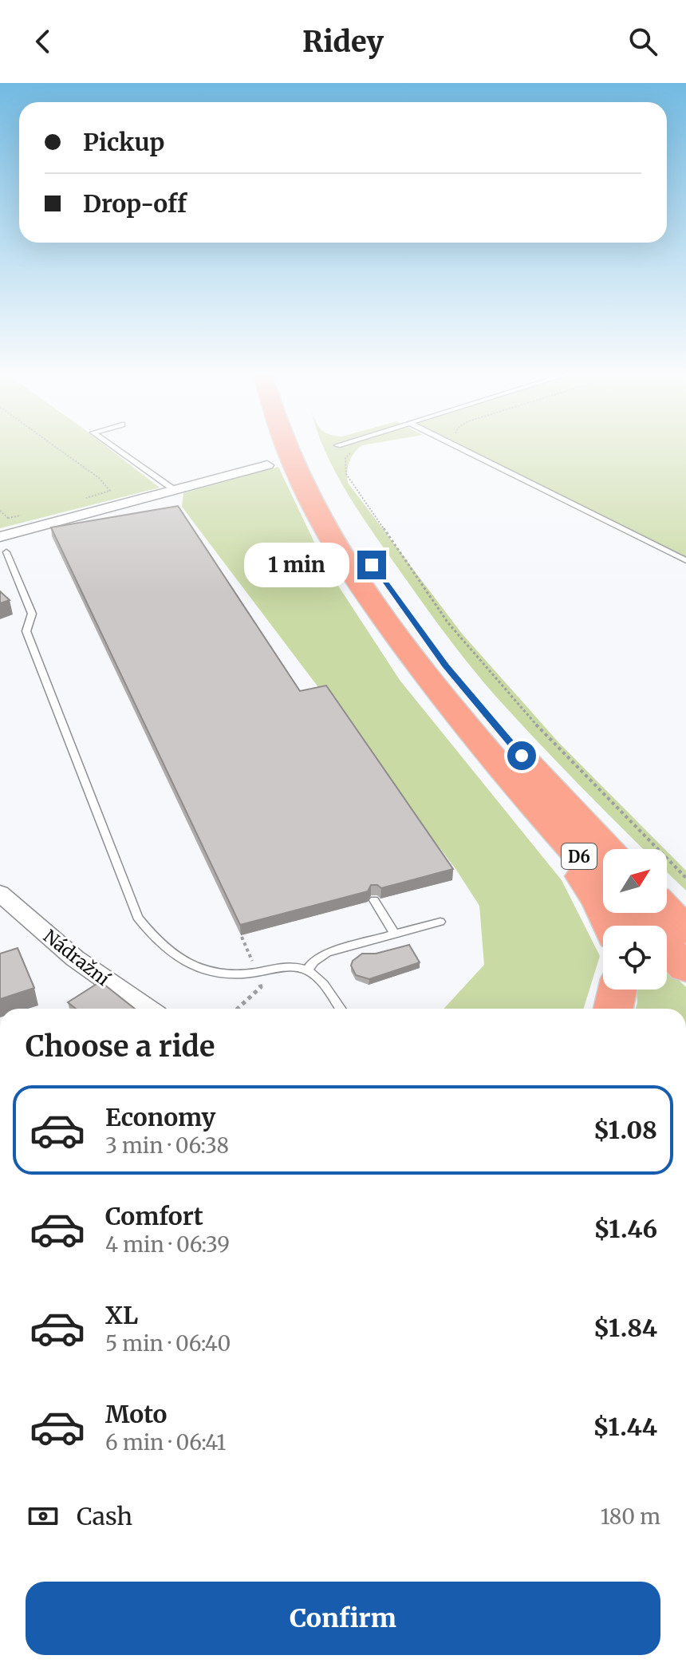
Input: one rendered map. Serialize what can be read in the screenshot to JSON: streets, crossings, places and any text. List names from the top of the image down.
{
  "streets": {
    "highway": ["D6"],
    "street": ["Nádražní"]
  },
  "north": "top right",
  "page": {
    "header": "Ridey",
    "banner": ["Pickup", "Drop-off"],
    "bubble": "1 min",
    "heading": "Choose a ride",
    "list": [
      {
        "name": "Economy",
        "note": "3 min · 06:38",
        "value": "$1.08"
      },
      {
        "name": "Comfort",
        "note": "4 min · 06:39",
        "value": "$1.46"
      },
      {
        "name": "XL",
        "note": "5 min · 06:40",
        "value": "$1.84"
      },
      {
        "name": "Moto",
        "note": "6 min · 06:41",
        "value": "$1.44"
      }
    ],
    "pay": ["Cash", "180 m"],
    "buttons": "Confirm"
  }
}
